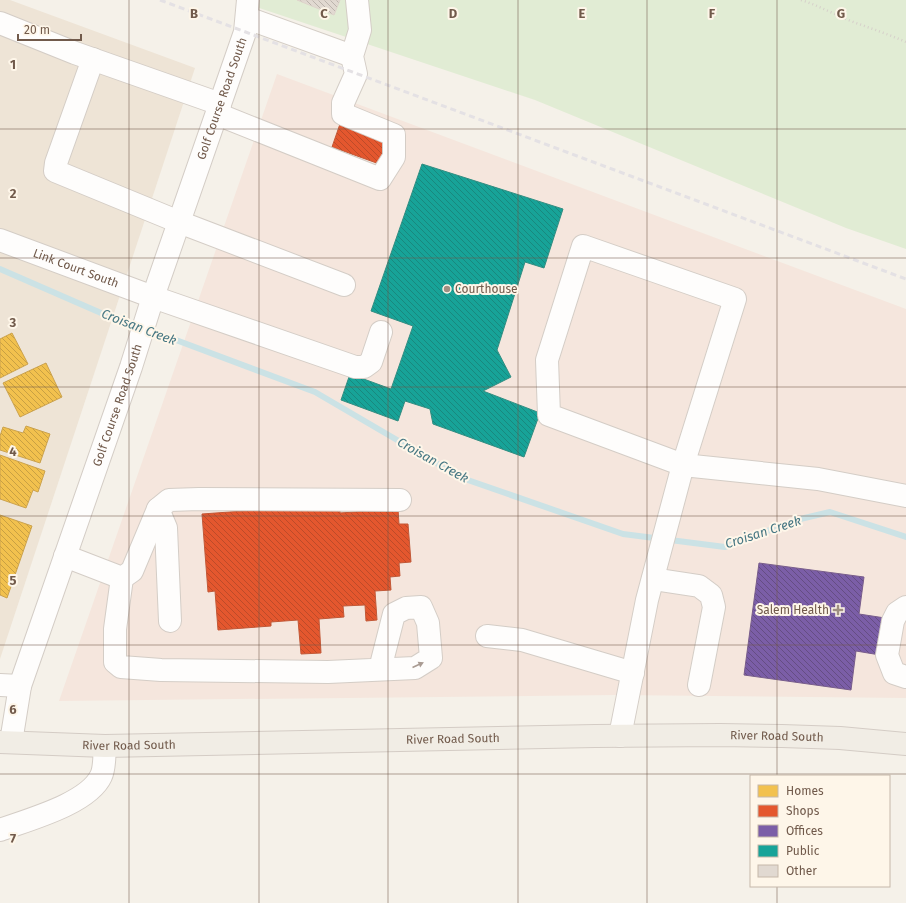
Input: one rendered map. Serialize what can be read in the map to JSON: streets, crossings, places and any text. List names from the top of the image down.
{
  "streets": {
    "main road": ["River Road South"],
    "street": ["Golf Course Road South", "Link Court South"]
  },
  "crossings": [
    ["Golf Course Road South", "Link Court South"],
    ["Golf Course Road South", "River Road South"]
  ],
  "water": ["Croisan Creek"],
  "places": {
    "other": ["Courthouse"],
    "health": ["Salem Health"]
  },
  "legend": [
    "Homes",
    "Shops",
    "Offices",
    "Public",
    "Other"
  ],
  "scale_bar": "20 m",
  "grid": {
    "columns": [
      "B",
      "C",
      "D",
      "E",
      "F",
      "G"
    ],
    "rows": [
      "1",
      "2",
      "3",
      "4",
      "5",
      "6",
      "7"
    ]
  }
}
